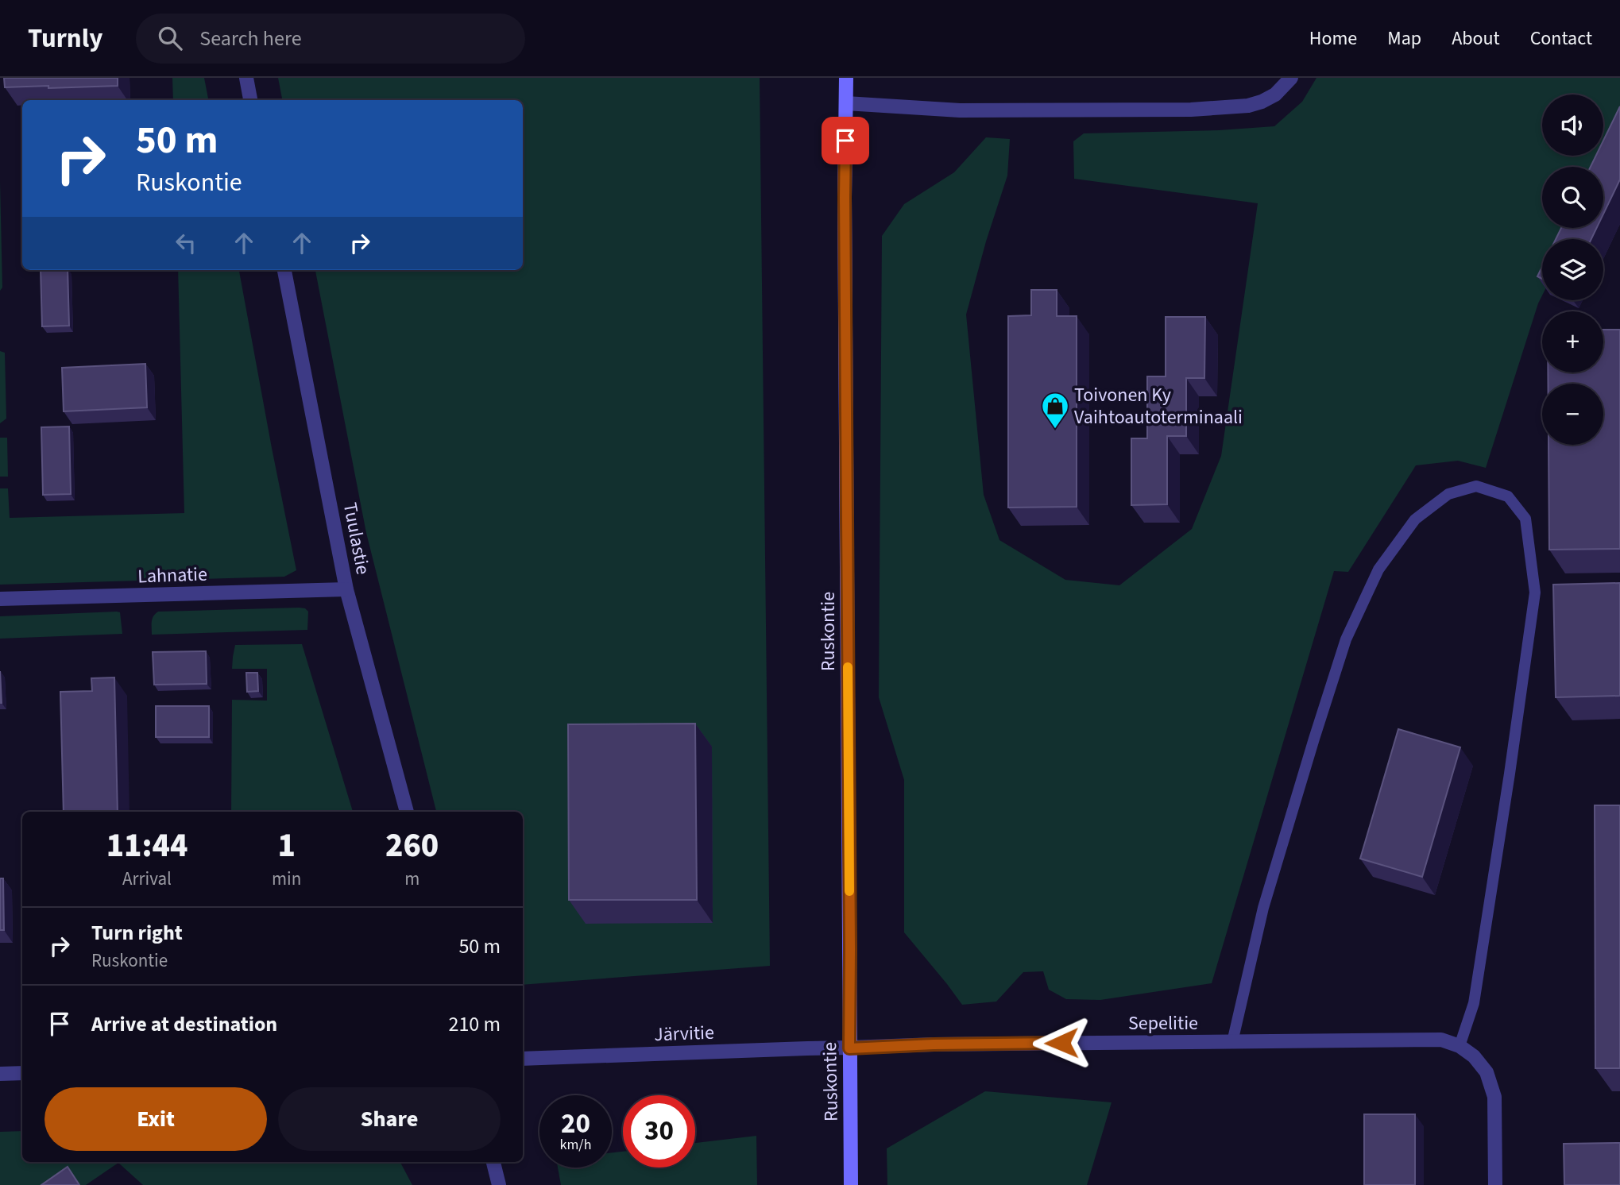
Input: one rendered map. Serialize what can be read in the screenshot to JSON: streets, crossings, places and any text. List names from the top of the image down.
{
  "streets": {
    "main road": ["Ruskontie"],
    "street": [
      "Tuulastie",
      "Lahnatie",
      "Sepelitie",
      "Järvitie"
    ]
  },
  "crossings": [
    ["Tuulastie", "Lahnatie"],
    ["Ruskontie", "Sepelitie"],
    ["Ruskontie", "Järvitie"],
    ["Sepelitie", "Järvitie"]
  ],
  "places": {
    "shop": ["Toivonen Ky Vaihtoautoterminaali"]
  },
  "page": {
    "header": "Turnly",
    "search": "Search here",
    "nav": [
      "Home",
      "Map",
      "About",
      "Contact"
    ],
    "map_buttons": ["+", "−"],
    "turn": ["50 m", "Ruskontie"],
    "eta": [
      "11:44",
      "Arrival",
      "1",
      "min",
      "260",
      "m"
    ],
    "list": [
      {
        "name": "Turn right",
        "note": "Ruskontie",
        "value": "50 m"
      },
      {
        "name": "Arrive at destination",
        "value": "210 m"
      }
    ],
    "buttons": ["Exit", "Share"],
    "speed": "20 km/h",
    "limit": "30"
  }
}
